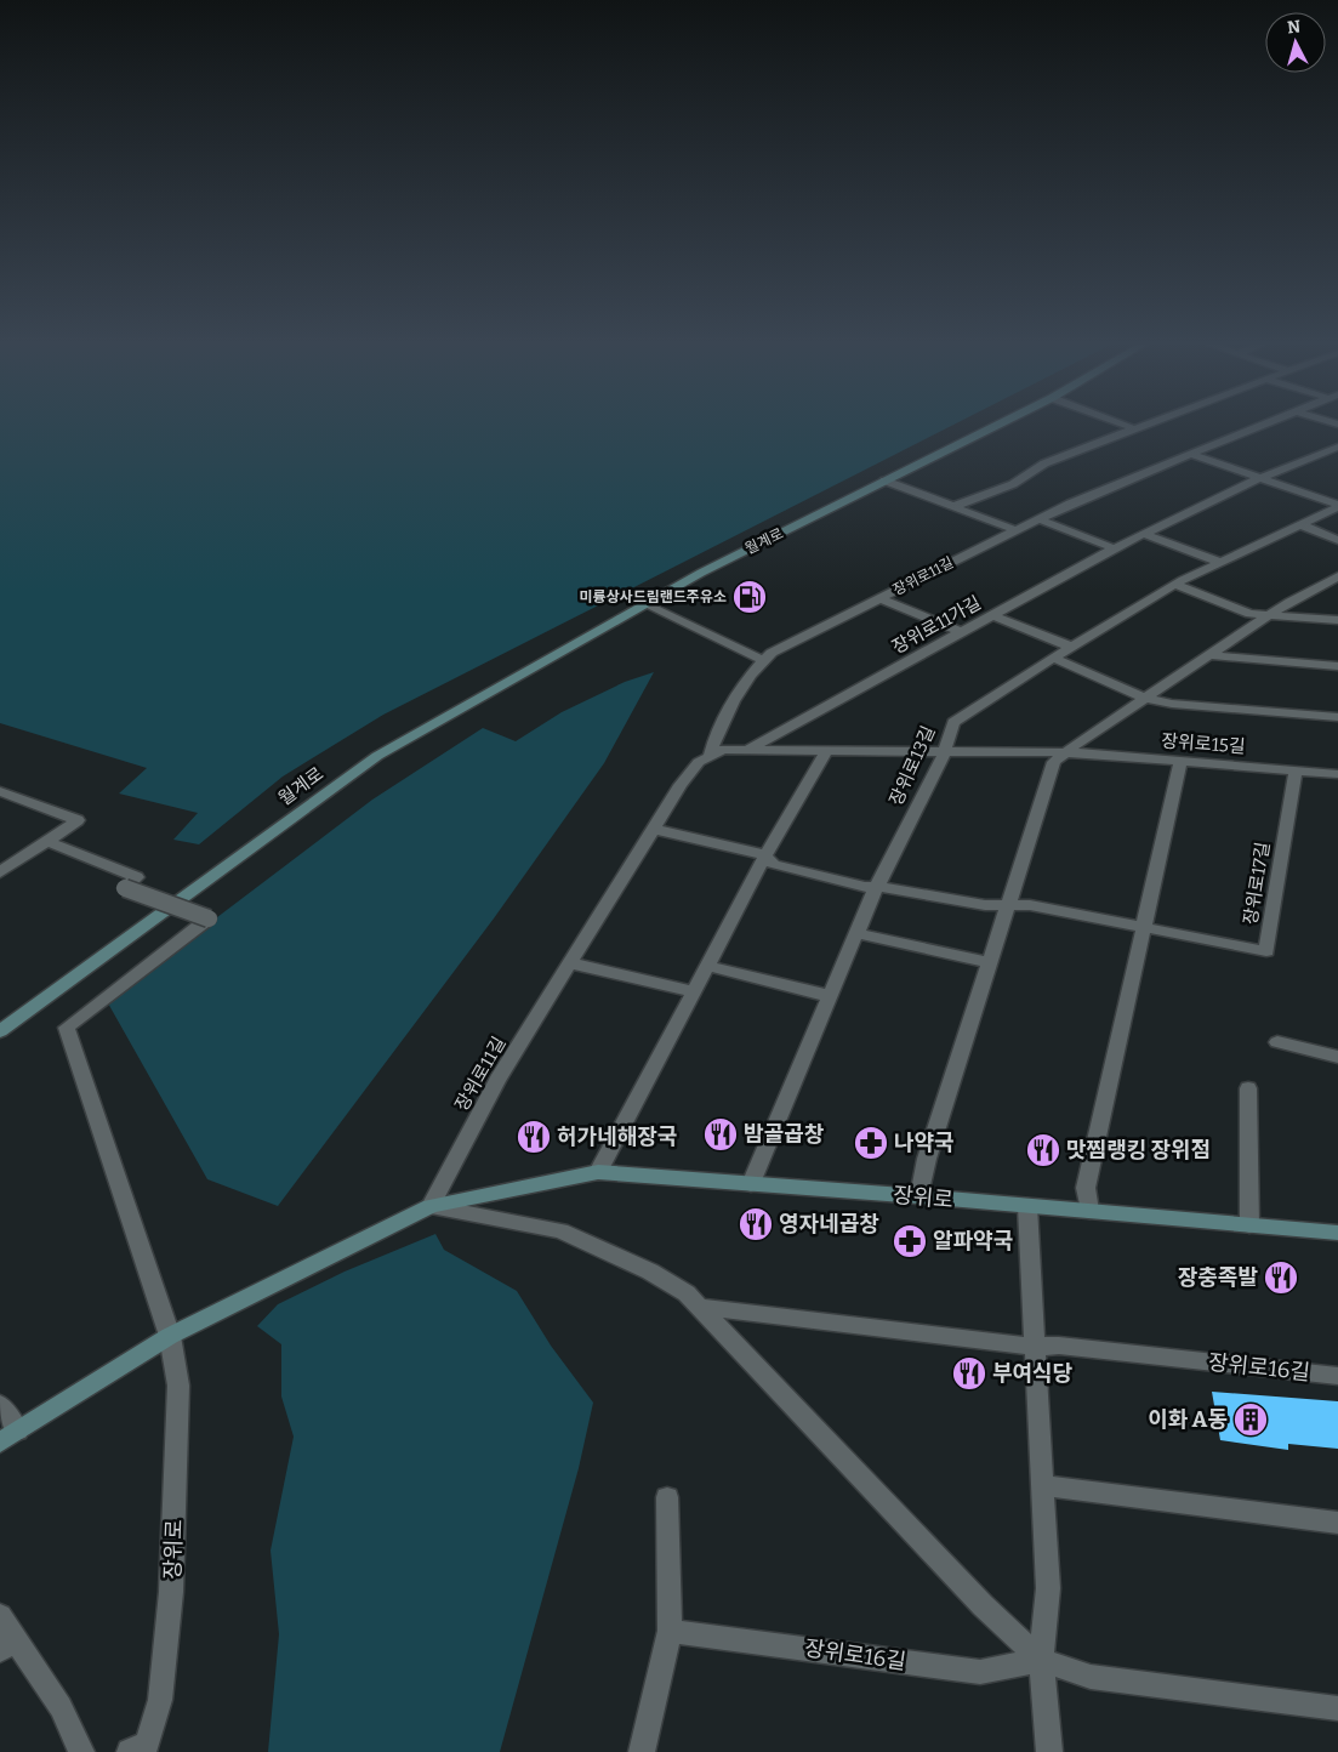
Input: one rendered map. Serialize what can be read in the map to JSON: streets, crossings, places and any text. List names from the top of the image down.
{
  "streets": {
    "main road": ["월계로", "장위로"],
    "street": [
      "장위로11길",
      "장위로11가길",
      "장위로15길",
      "장위로13길",
      "장위로17길",
      "장위로16길"
    ]
  },
  "crossings": [
    ["장위로11길", "장위로"],
    ["장위로15길", "장위로13길"],
    ["장위로15길", "장위로17길"],
    ["장위로13길", "장위로"]
  ],
  "places": {
    "fuel station": ["미륭상사드림랜드주유소"],
    "restaurant": [
      "밤골곱창",
      "허가네해장국",
      "맛찜랭킹 장위점",
      "영자네곱창",
      "장충족발",
      "부여식당"
    ],
    "pharmacy": ["나약국", "알파약국"],
    "building": ["이화 A동"]
  },
  "north": "top"
}
